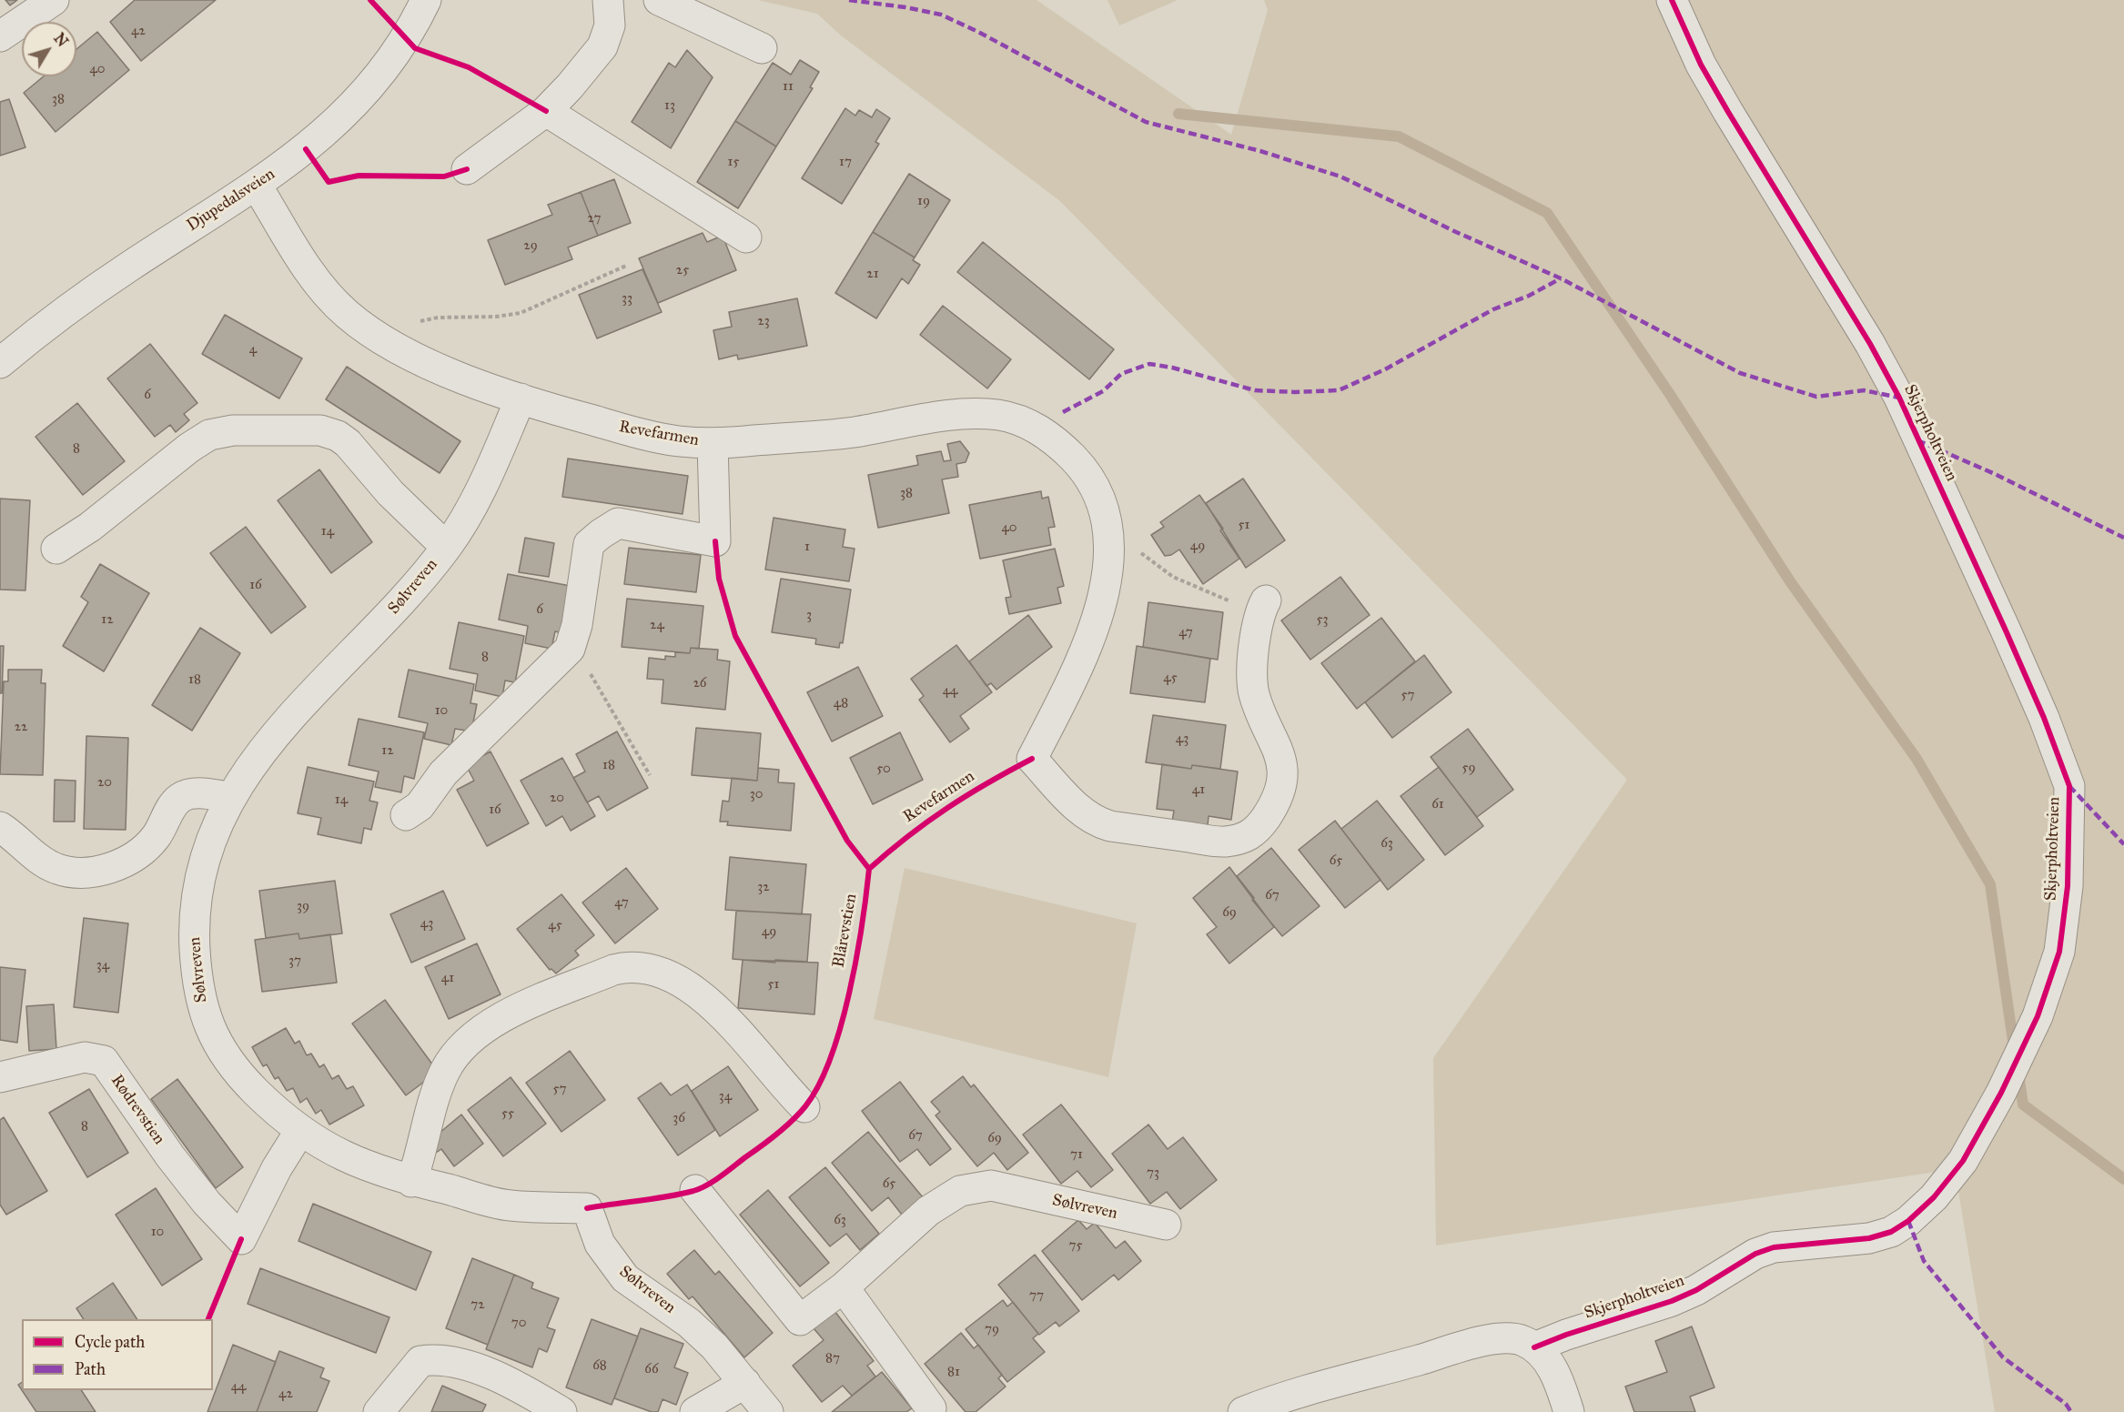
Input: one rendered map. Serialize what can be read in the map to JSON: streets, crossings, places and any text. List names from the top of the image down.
{
  "streets": {
    "street": [
      "Djupedalsveien",
      "Skjerpholtveien",
      "Revefarmen",
      "Sølvreven",
      "Rødrevstien"
    ],
    "cycle path": ["Blårevstien"]
  },
  "crossings": [
    ["Djupedalsveien", "Revefarmen"],
    ["Revefarmen", "Sølvreven"],
    ["Sølvreven", "Rødrevstien"]
  ],
  "house_numbers": [
    "42",
    "40",
    "11",
    "38",
    "13",
    "15",
    "17",
    "19",
    "27",
    "29",
    "25",
    "21",
    "33",
    "23",
    "4",
    "6",
    "8",
    "38",
    "51",
    "40",
    "14",
    "49",
    "1",
    "16",
    "6",
    "3",
    "12",
    "53",
    "24",
    "47",
    "8",
    "45",
    "18",
    "26",
    "44",
    "57",
    "48",
    "10",
    "22",
    "43",
    "12",
    "18",
    "59",
    "50",
    "20",
    "41",
    "30",
    "20",
    "14",
    "61",
    "16",
    "63",
    "65",
    "32",
    "67",
    "47",
    "39",
    "69",
    "43",
    "45",
    "49",
    "37",
    "34",
    "41",
    "51",
    "57",
    "34",
    "55",
    "36",
    "8",
    "67",
    "69",
    "71",
    "73",
    "65",
    "63",
    "10",
    "75",
    "77",
    "72",
    "70",
    "79",
    "87",
    "68",
    "66",
    "81",
    "44",
    "42"
  ],
  "legend": ["Cycle path", "Path"],
  "north": "top right"
}
